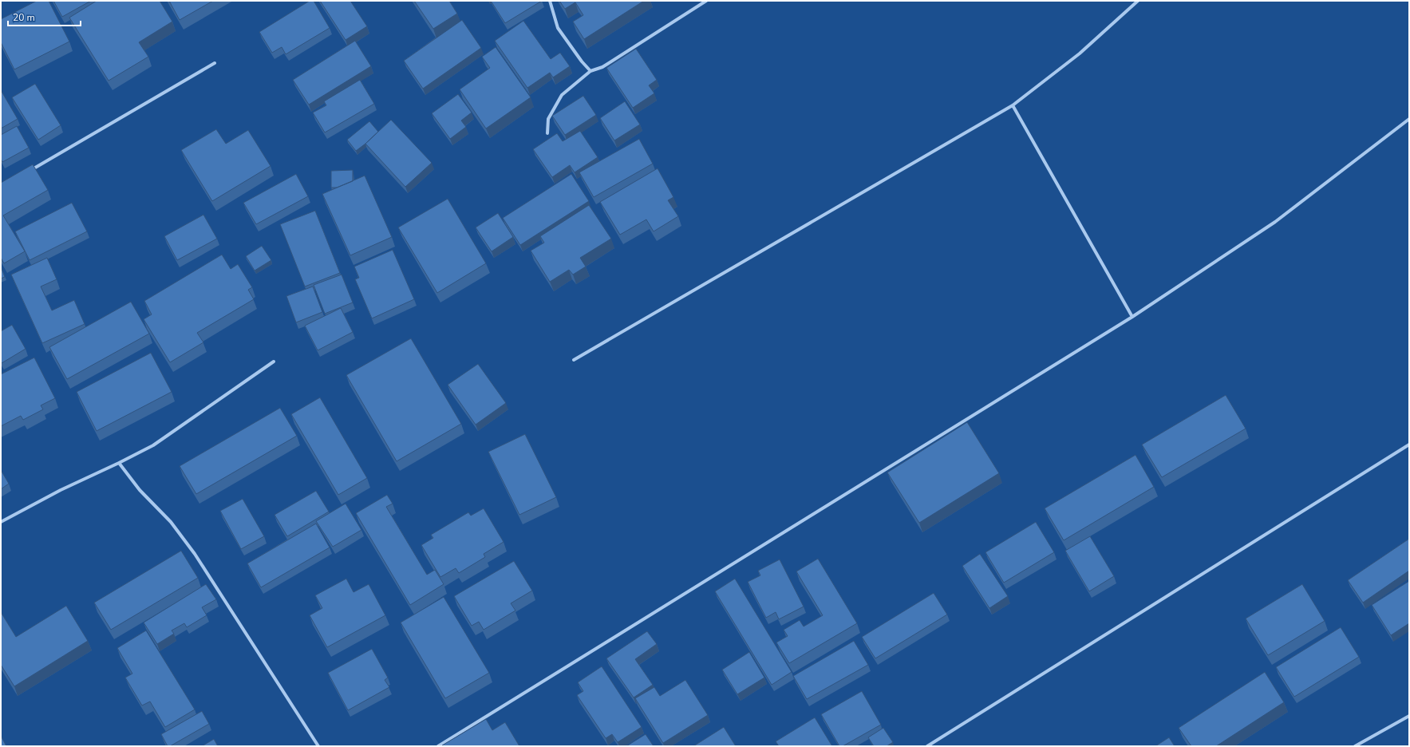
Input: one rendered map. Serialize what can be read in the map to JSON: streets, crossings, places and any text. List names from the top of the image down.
{
  "scale_bar": "20 m"
}
